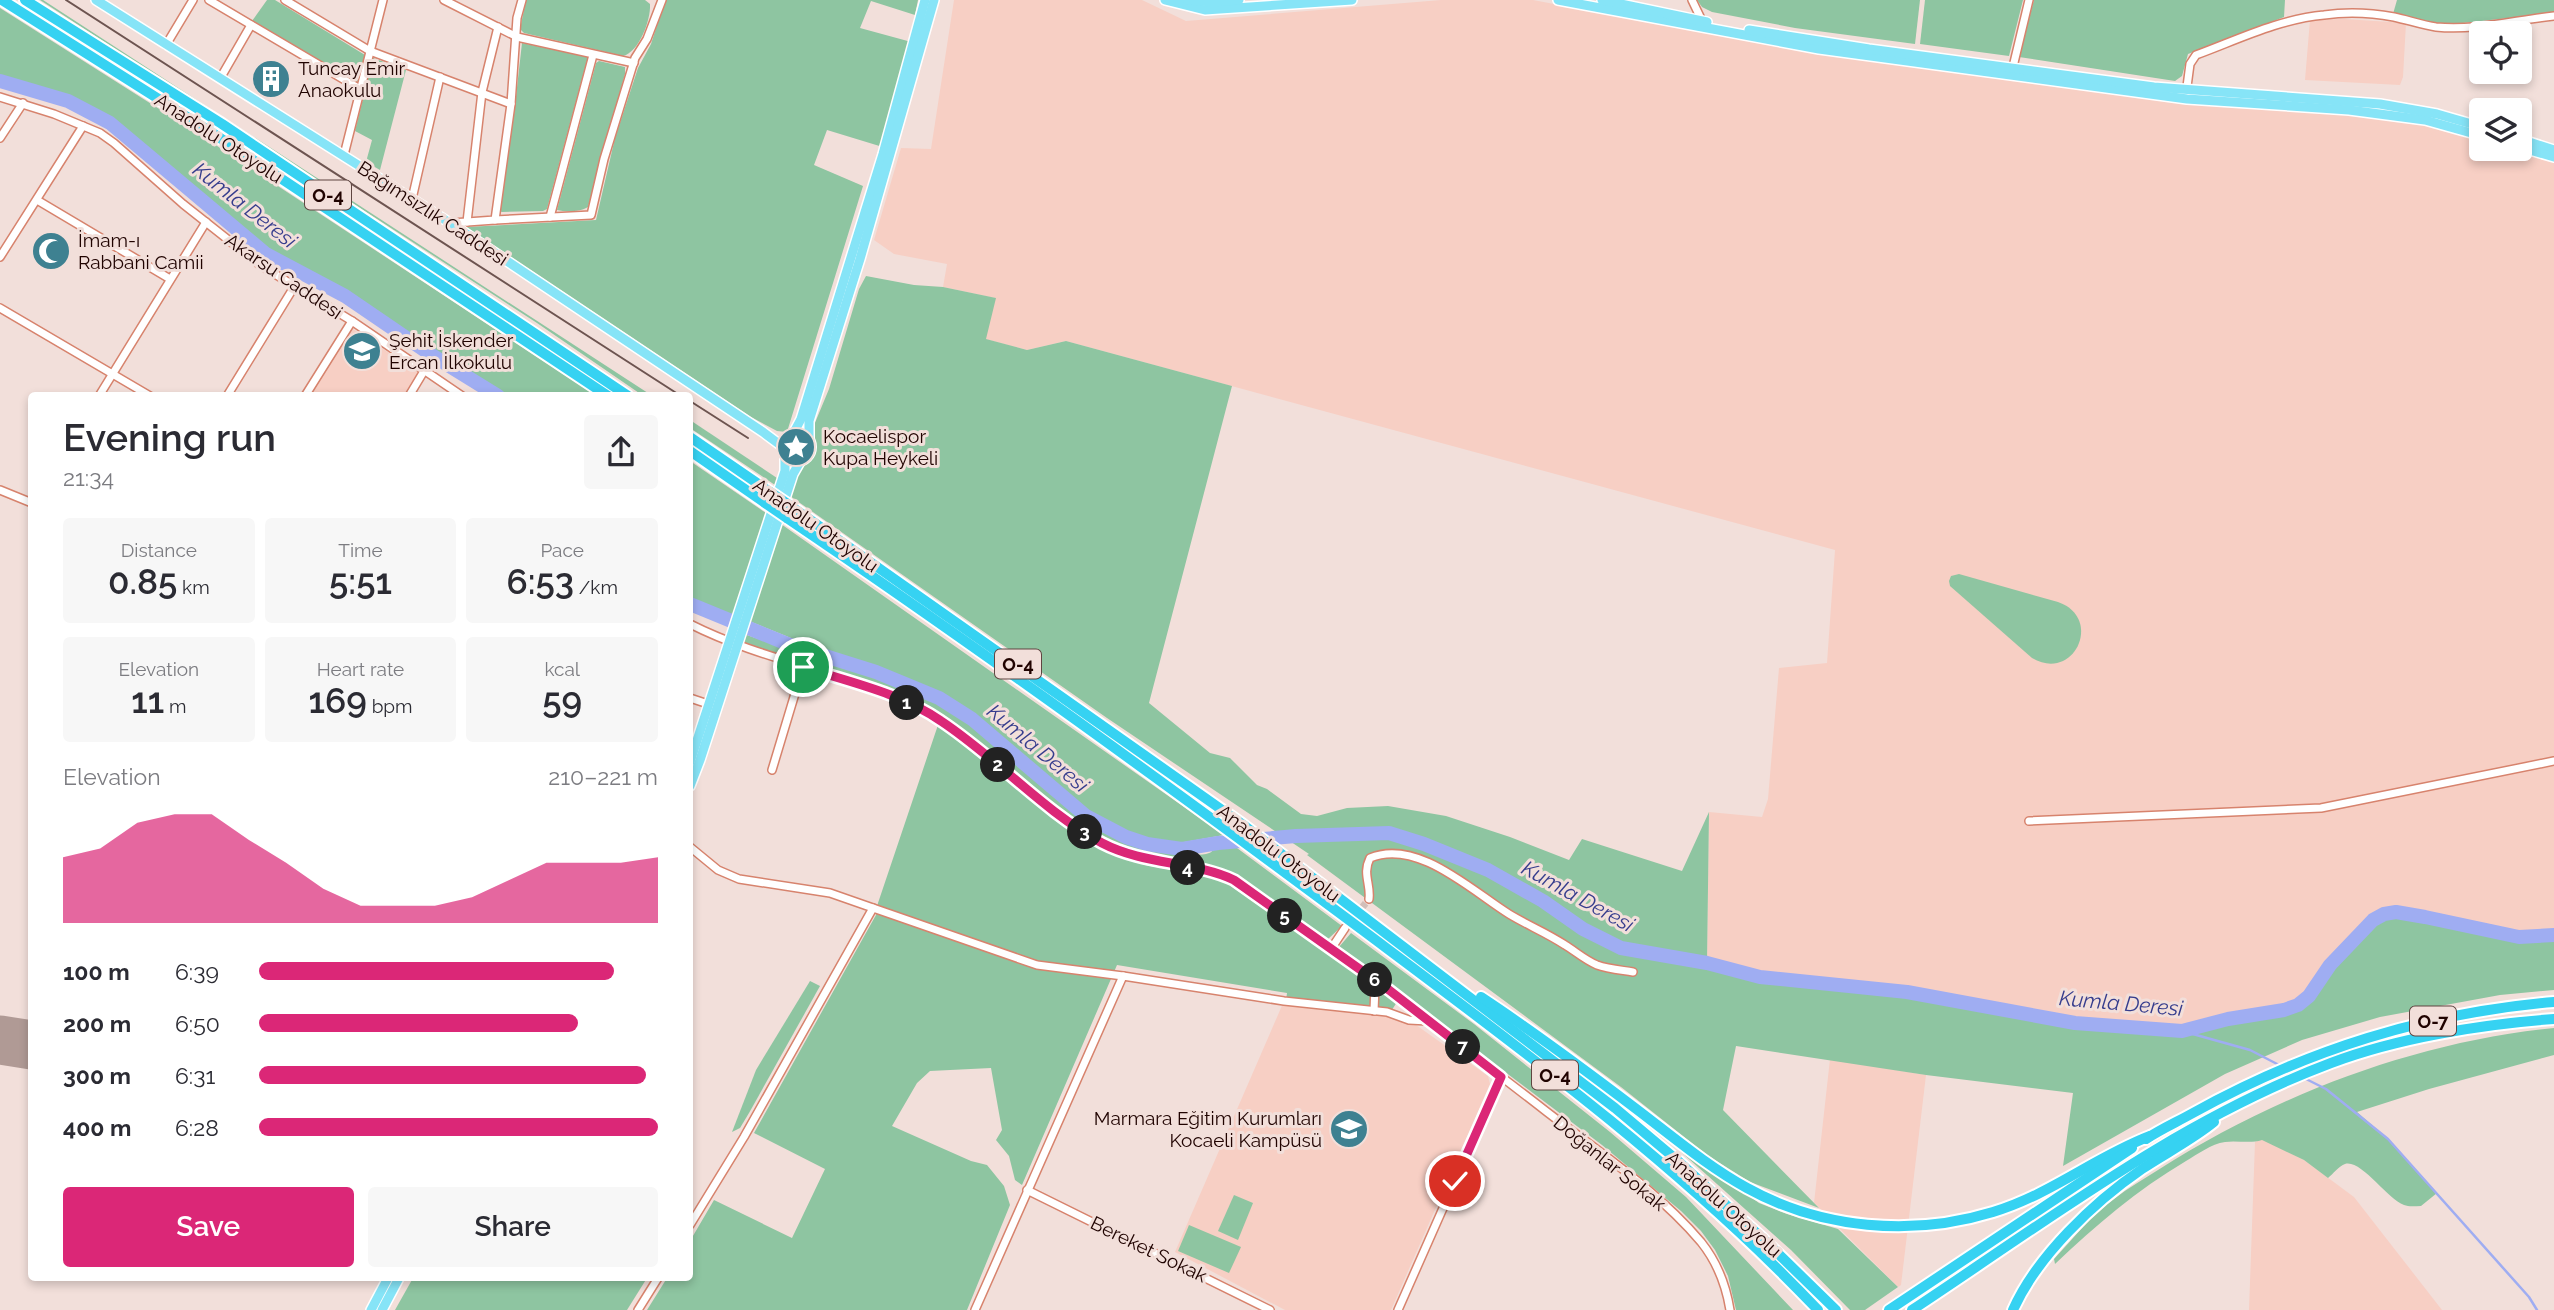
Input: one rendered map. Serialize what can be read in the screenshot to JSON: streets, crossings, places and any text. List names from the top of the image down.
{
  "streets": {
    "highway": ["Anadolu Otoyolu", "O-4", "O-7"],
    "main road": ["Bağımsızlık Caddesi"],
    "street": ["Akarsu Caddesi", "Doğanlar Sokak", "Bereket Sokak"]
  },
  "water": ["Kumla Deresi"],
  "places": {
    "building": ["Tuncay Emir Anaokulu"],
    "mosque": ["İmam-ı Rabbani Camii"],
    "school or university": ["Şehit İskender Ercan İlkokulu", "Marmara Eğitim Kurumları Kocaeli Kampüsü"],
    "place": ["Kocaelispor Kupa Heykeli"]
  },
  "page": {
    "heading": ["Evening run", "21:34"],
    "stats": [
      ["Distance", "0.85 km"],
      ["Time", "5:51"],
      ["Pace", "6:53 /km"],
      ["Elevation", "11 m"],
      ["Heart rate", "169 bpm"],
      ["kcal", "59"]
    ],
    "pins": [
      "1",
      "2",
      "3",
      "4",
      "5",
      "6",
      "7"
    ],
    "chart": ["Elevation", "210–221 m"],
    "list": [
      {
        "name": "100 m",
        "note": "6:39"
      },
      {
        "name": "200 m",
        "note": "6:50"
      },
      {
        "name": "300 m",
        "note": "6:31"
      },
      {
        "name": "400 m",
        "note": "6:28"
      }
    ],
    "buttons": ["Save", "Share"]
  }
}
